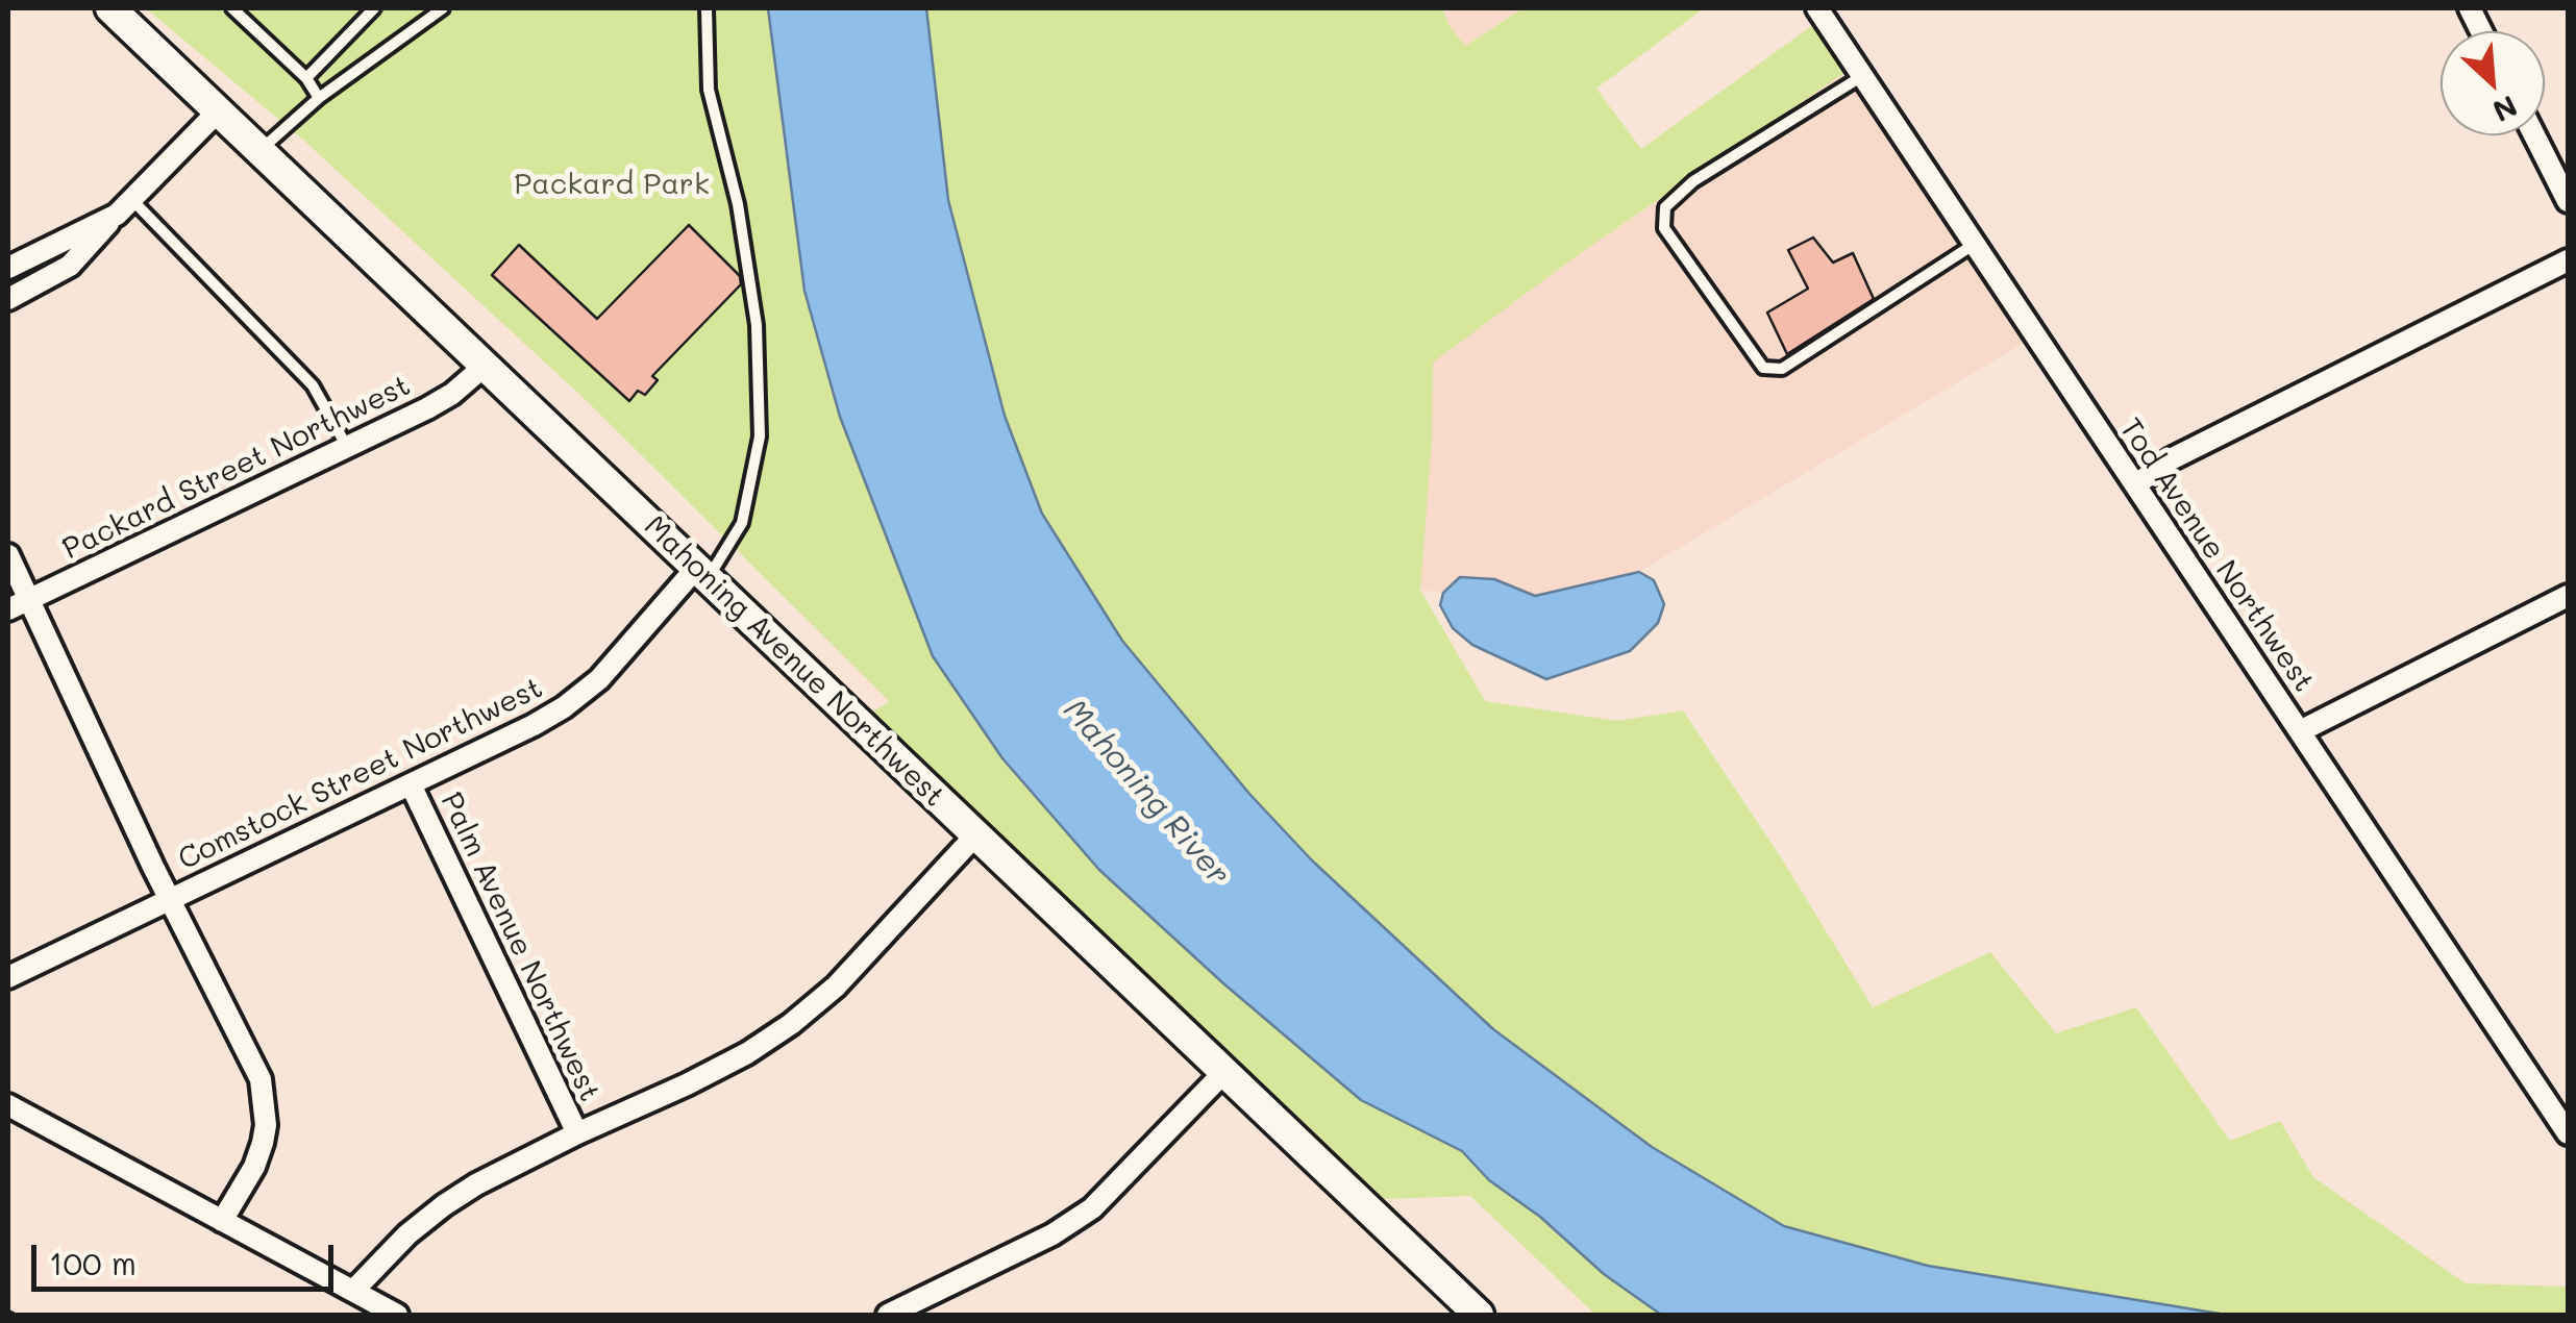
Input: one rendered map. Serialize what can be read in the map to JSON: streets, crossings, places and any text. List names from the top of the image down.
{
  "streets": {
    "main road": ["Mahoning Avenue Northwest"],
    "street": [
      "Packard Street Northwest",
      "Tod Avenue Northwest",
      "Comstock Street Northwest",
      "Palm Avenue Northwest"
    ]
  },
  "crossings": [
    ["Packard Street Northwest", "Mahoning Avenue Northwest"],
    ["Mahoning Avenue Northwest", "Comstock Street Northwest"],
    ["Comstock Street Northwest", "Palm Avenue Northwest"]
  ],
  "water": ["Mahoning River"],
  "parks": ["Packard Park"],
  "scale_bar": "100 m",
  "north": "bottom right"
}
